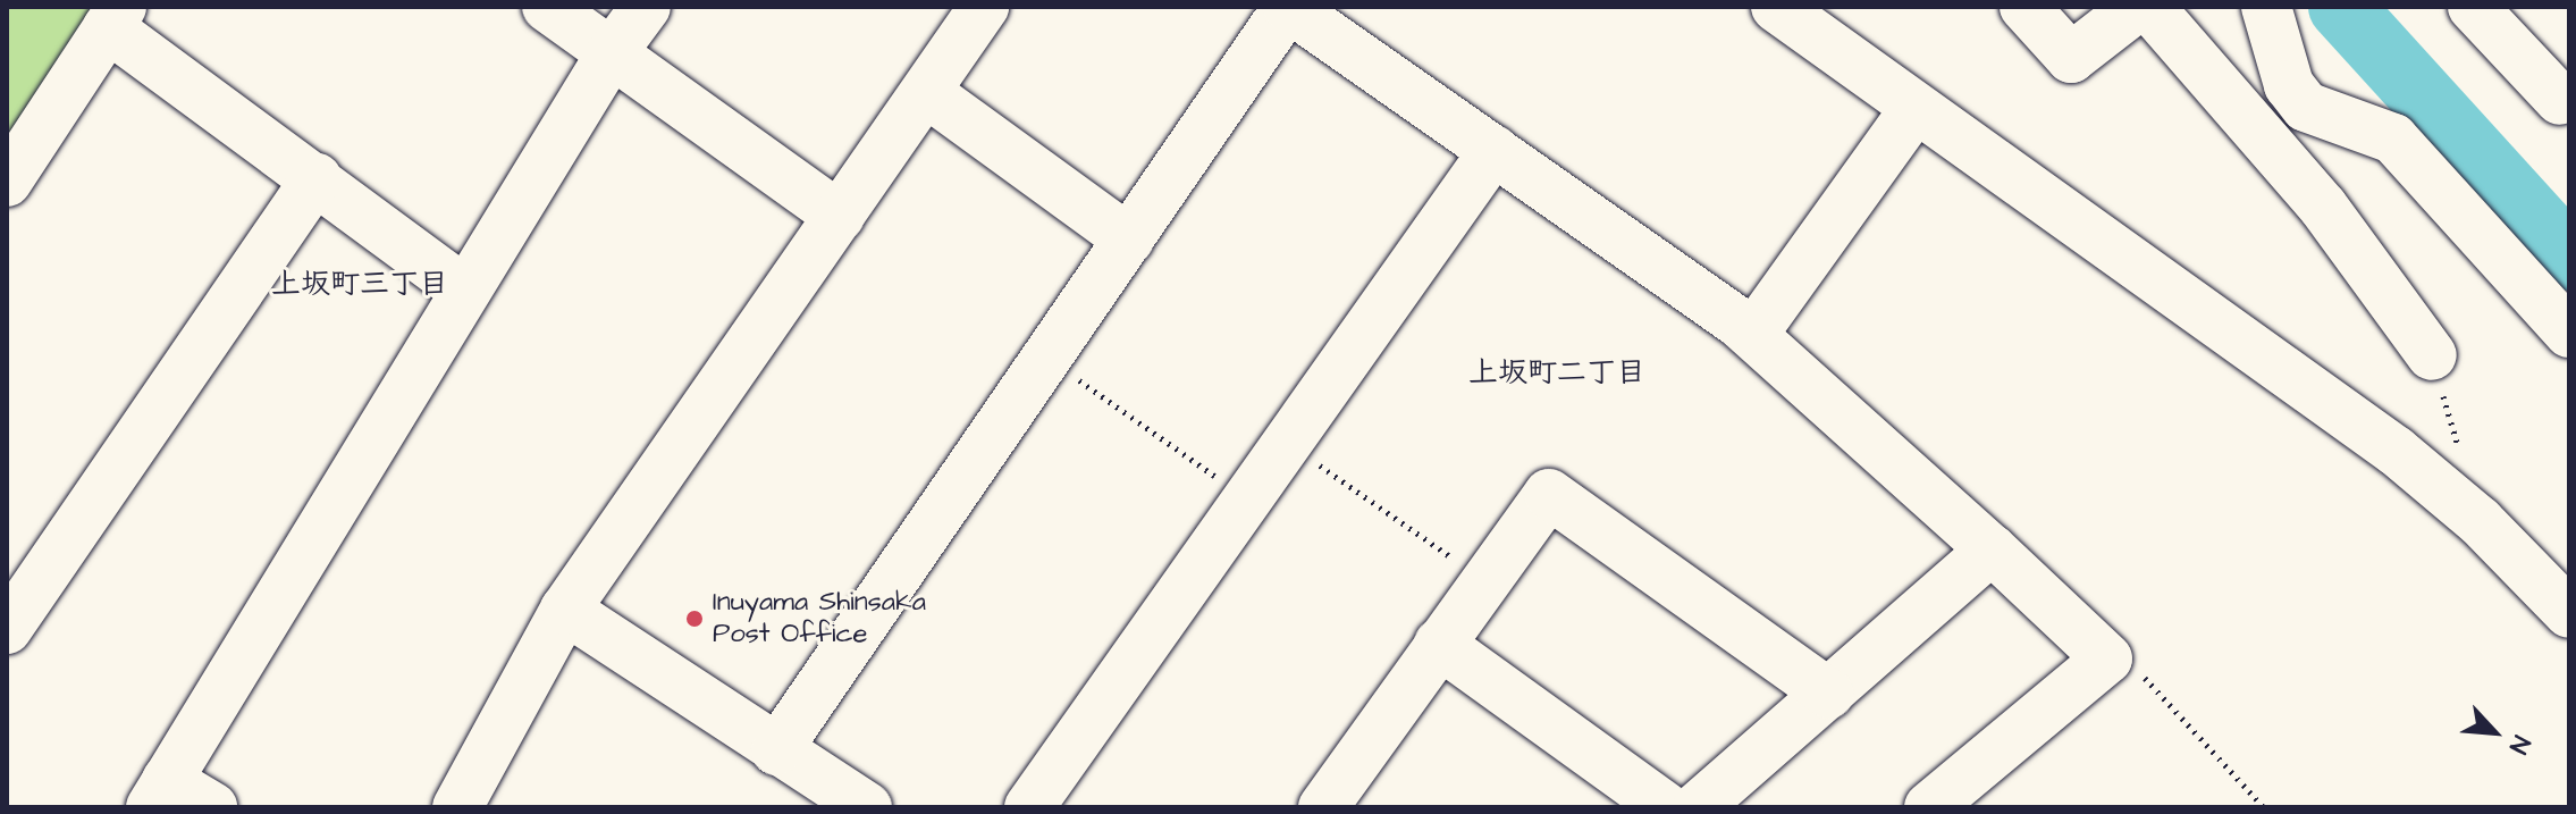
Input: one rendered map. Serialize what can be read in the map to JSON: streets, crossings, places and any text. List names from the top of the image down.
{
  "districts": ["上坂町三丁目", "上坂町二丁目"],
  "places": ["Inuyama Shinsaka Post Office"],
  "north": "bottom right"
}
